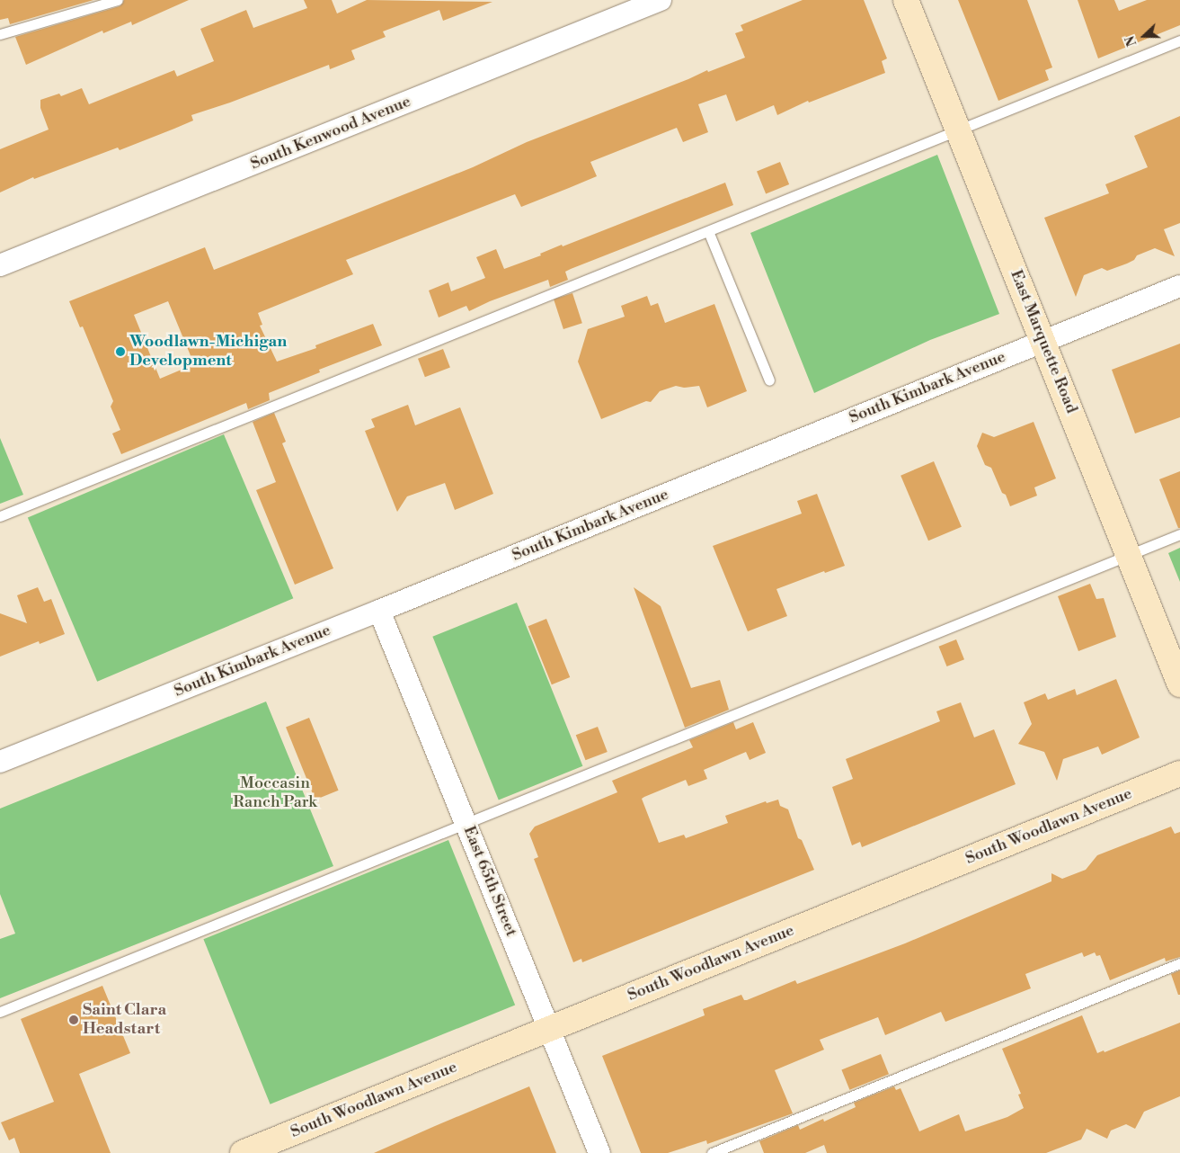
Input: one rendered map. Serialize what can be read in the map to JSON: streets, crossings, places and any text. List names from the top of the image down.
{
  "streets": {
    "street": [
      "South Kenwood Avenue",
      "East Marquette Road",
      "South Kimbark Avenue",
      "South Woodlawn Avenue",
      "East 65th Street"
    ]
  },
  "crossings": [
    ["East Marquette Road", "South Kimbark Avenue"],
    ["South Kimbark Avenue", "East 65th Street"],
    ["South Woodlawn Avenue", "East 65th Street"]
  ],
  "parks": ["Moccasin Ranch Park"],
  "places": ["Woodlawn-Michigan Development", "Saint Clara Headstart"],
  "north": "left"
}
